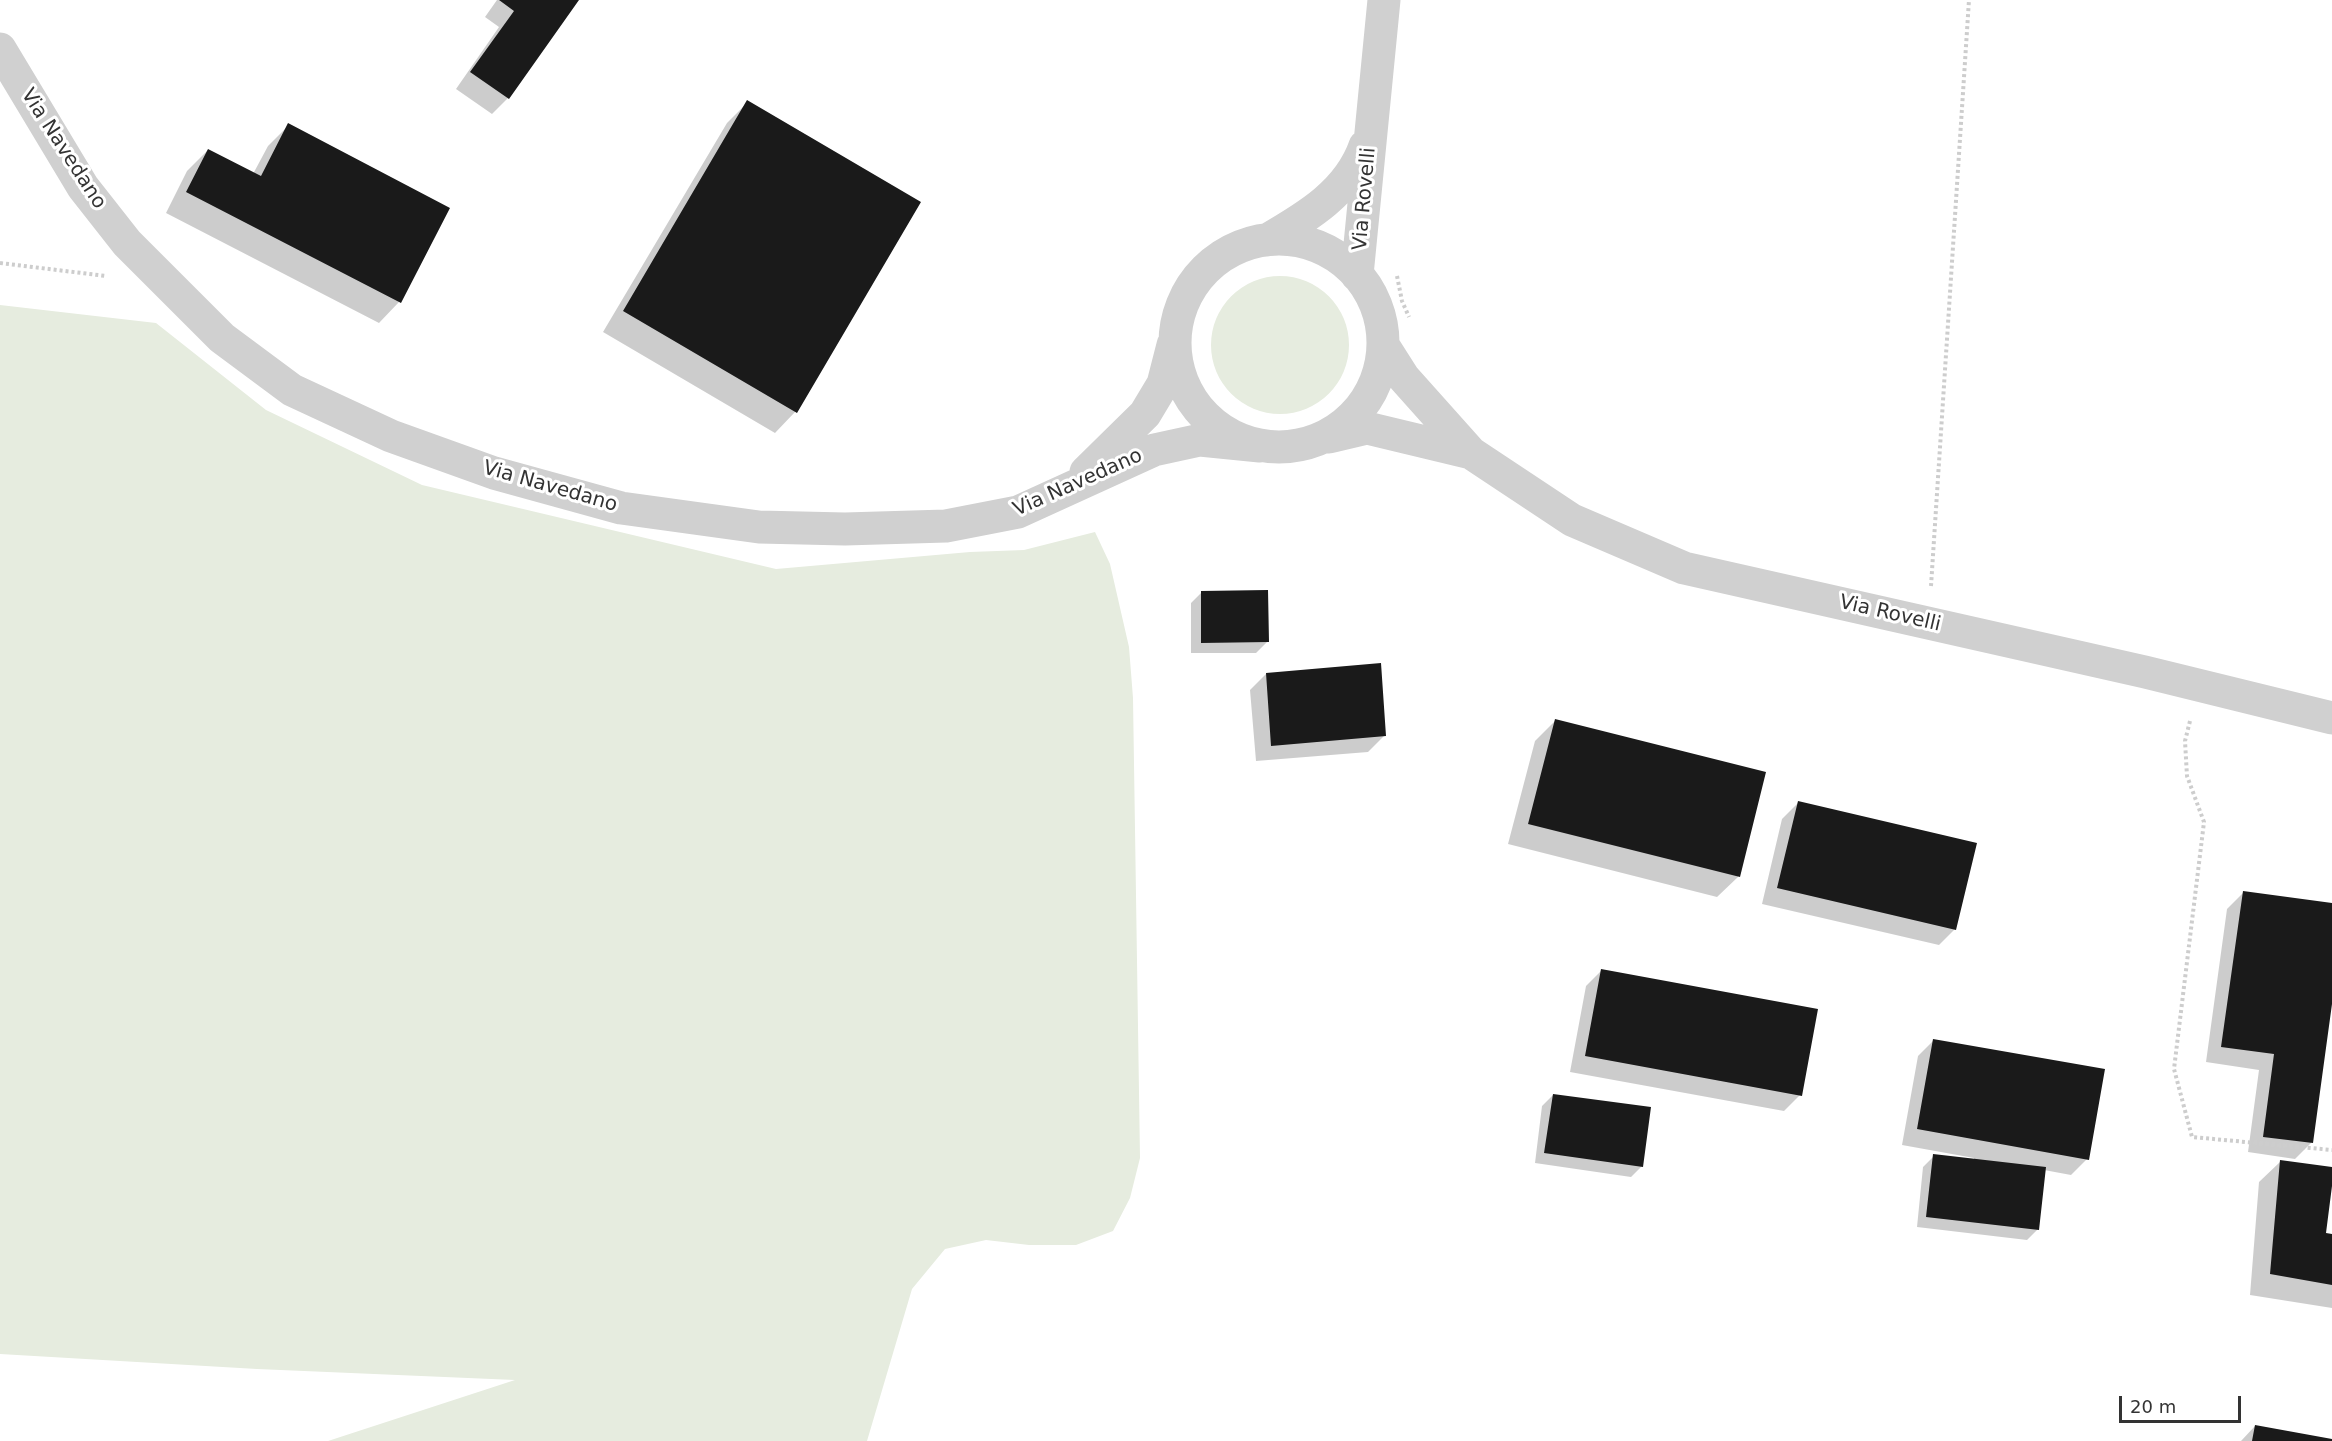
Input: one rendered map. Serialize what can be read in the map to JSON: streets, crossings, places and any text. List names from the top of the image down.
{
  "streets": {
    "street": ["Via Navedano", "Via Rovelli"]
  },
  "crossings": [
    ["Via Navedano", "Via Rovelli"]
  ],
  "scale_bar": "20 m"
}
